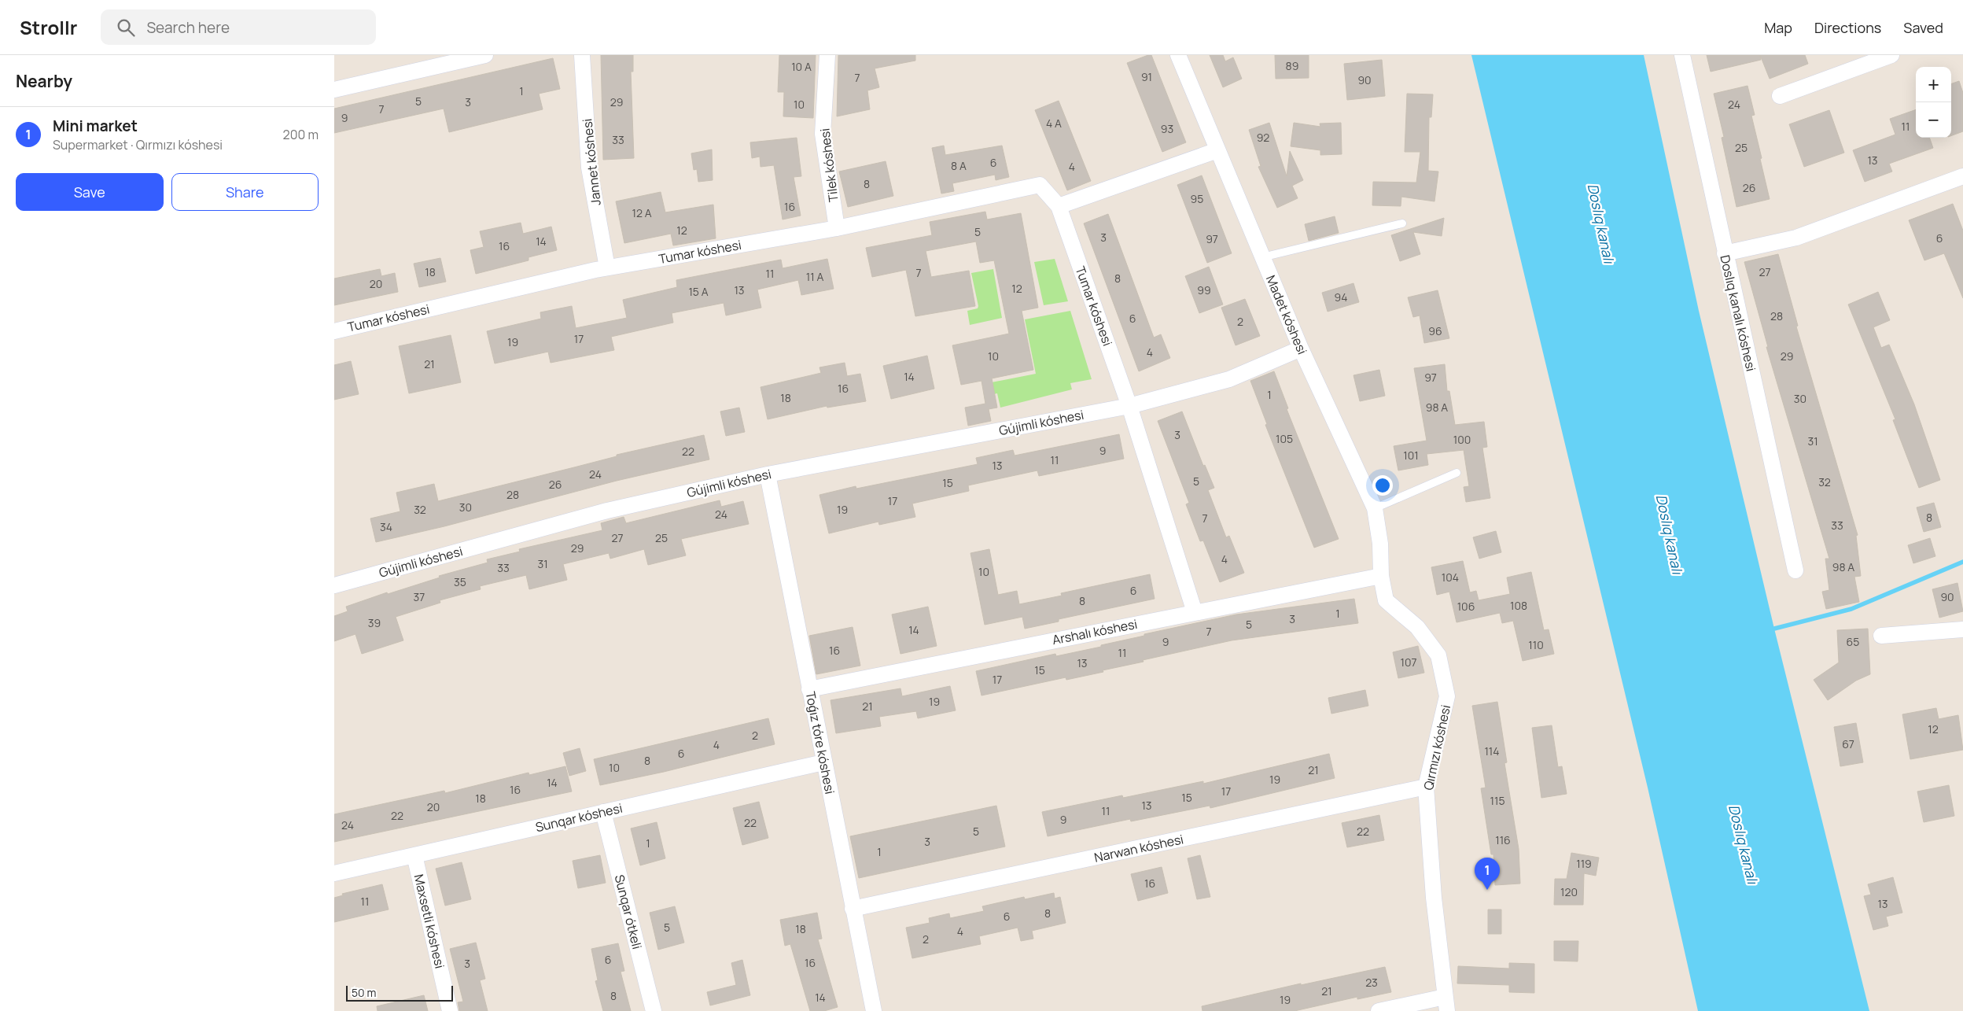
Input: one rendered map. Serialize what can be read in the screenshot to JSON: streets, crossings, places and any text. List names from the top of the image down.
{
  "streets": {
    "street": [
      "Jannet kóshesi",
      "Tilek kóshesi",
      "Tumar kóshesi",
      "Doslıq kanalı kóshesi",
      "Madet kóshesi",
      "Gújimli kóshesi",
      "Arshalı kóshesi",
      "Toǵız tóre kóshesi",
      "Qırmızı kóshesi",
      "Sunqar kóshesi",
      "Narwan kóshesi",
      "Sunqar ótkeli",
      "Maxsetli kóshesi"
    ]
  },
  "crossings": [
    ["Jannet kóshesi", "Tumar kóshesi"],
    ["Tilek kóshesi", "Tumar kóshesi"],
    ["Tumar kóshesi", "Gújimli kóshesi"],
    ["Madet kóshesi", "Gújimli kóshesi"],
    ["Madet kóshesi", "Arshalı kóshesi"],
    ["Madet kóshesi", "Qırmızı kóshesi"],
    ["Gújimli kóshesi", "Toǵız tóre kóshesi"],
    ["Arshalı kóshesi", "Toǵız tóre kóshesi"],
    ["Arshalı kóshesi", "Qırmızı kóshesi"],
    ["Toǵız tóre kóshesi", "Sunqar kóshesi"],
    ["Toǵız tóre kóshesi", "Narwan kóshesi"],
    ["Qırmızı kóshesi", "Narwan kóshesi"],
    ["Sunqar kóshesi", "Sunqar ótkeli"],
    ["Sunqar kóshesi", "Maxsetli kóshesi"]
  ],
  "water": ["Doslıq kanalı"],
  "house_numbers": [
    "89",
    "10 А",
    "91",
    "7",
    "90",
    "1",
    "5",
    "3",
    "29",
    "10",
    "24",
    "7",
    "9",
    "4 А",
    "11",
    "93",
    "92",
    "33",
    "25",
    "13",
    "6",
    "8 А",
    "4",
    "8",
    "26",
    "95",
    "16",
    "12 А",
    "12",
    "5",
    "3",
    "6",
    "97",
    "14",
    "16",
    "18",
    "27",
    "7",
    "11",
    "11 А",
    "8",
    "20",
    "12",
    "13",
    "99",
    "15 А",
    "94",
    "28",
    "6",
    "2",
    "96",
    "17",
    "19",
    "4",
    "10",
    "29",
    "21",
    "14",
    "97",
    "16",
    "1",
    "18",
    "30",
    "98 А",
    "3",
    "105",
    "100",
    "31",
    "9",
    "22",
    "101",
    "11",
    "13",
    "24",
    "5",
    "32",
    "15",
    "26",
    "28",
    "17",
    "30",
    "32",
    "19",
    "24",
    "8",
    "7",
    "33",
    "34",
    "27",
    "25",
    "29",
    "4",
    "31",
    "98 А",
    "33",
    "10",
    "104",
    "35",
    "6",
    "37",
    "90",
    "8",
    "108",
    "106",
    "1",
    "3",
    "39",
    "5",
    "14",
    "7",
    "9",
    "65",
    "110",
    "16",
    "11",
    "107",
    "13",
    "15",
    "17",
    "19",
    "21",
    "12",
    "2",
    "67",
    "4",
    "114",
    "6",
    "8",
    "10",
    "21",
    "19",
    "14",
    "16",
    "17",
    "15",
    "18",
    "115",
    "13",
    "20",
    "11",
    "22",
    "9",
    "22",
    "24",
    "5",
    "22",
    "116",
    "3",
    "1",
    "1",
    "119",
    "16",
    "120",
    "11",
    "13",
    "8",
    "6",
    "5",
    "18",
    "4",
    "2",
    "6",
    "16",
    "3",
    "23",
    "21",
    "8",
    "14",
    "19"
  ],
  "scale_bar": "50 m",
  "page": {
    "header": "Strollr",
    "search": "Search here",
    "nav": ["Map", "Directions", "Saved"],
    "heading": "Nearby",
    "map_buttons": ["+", "−"],
    "list": [
      {
        "mark": "1",
        "name": "Mini market",
        "note": "Supermarket · Qırmızı kóshesi",
        "value": "200 m"
      }
    ],
    "buttons": ["Save", "Share"],
    "pins": "1",
    "scale": "50 m"
  }
}
